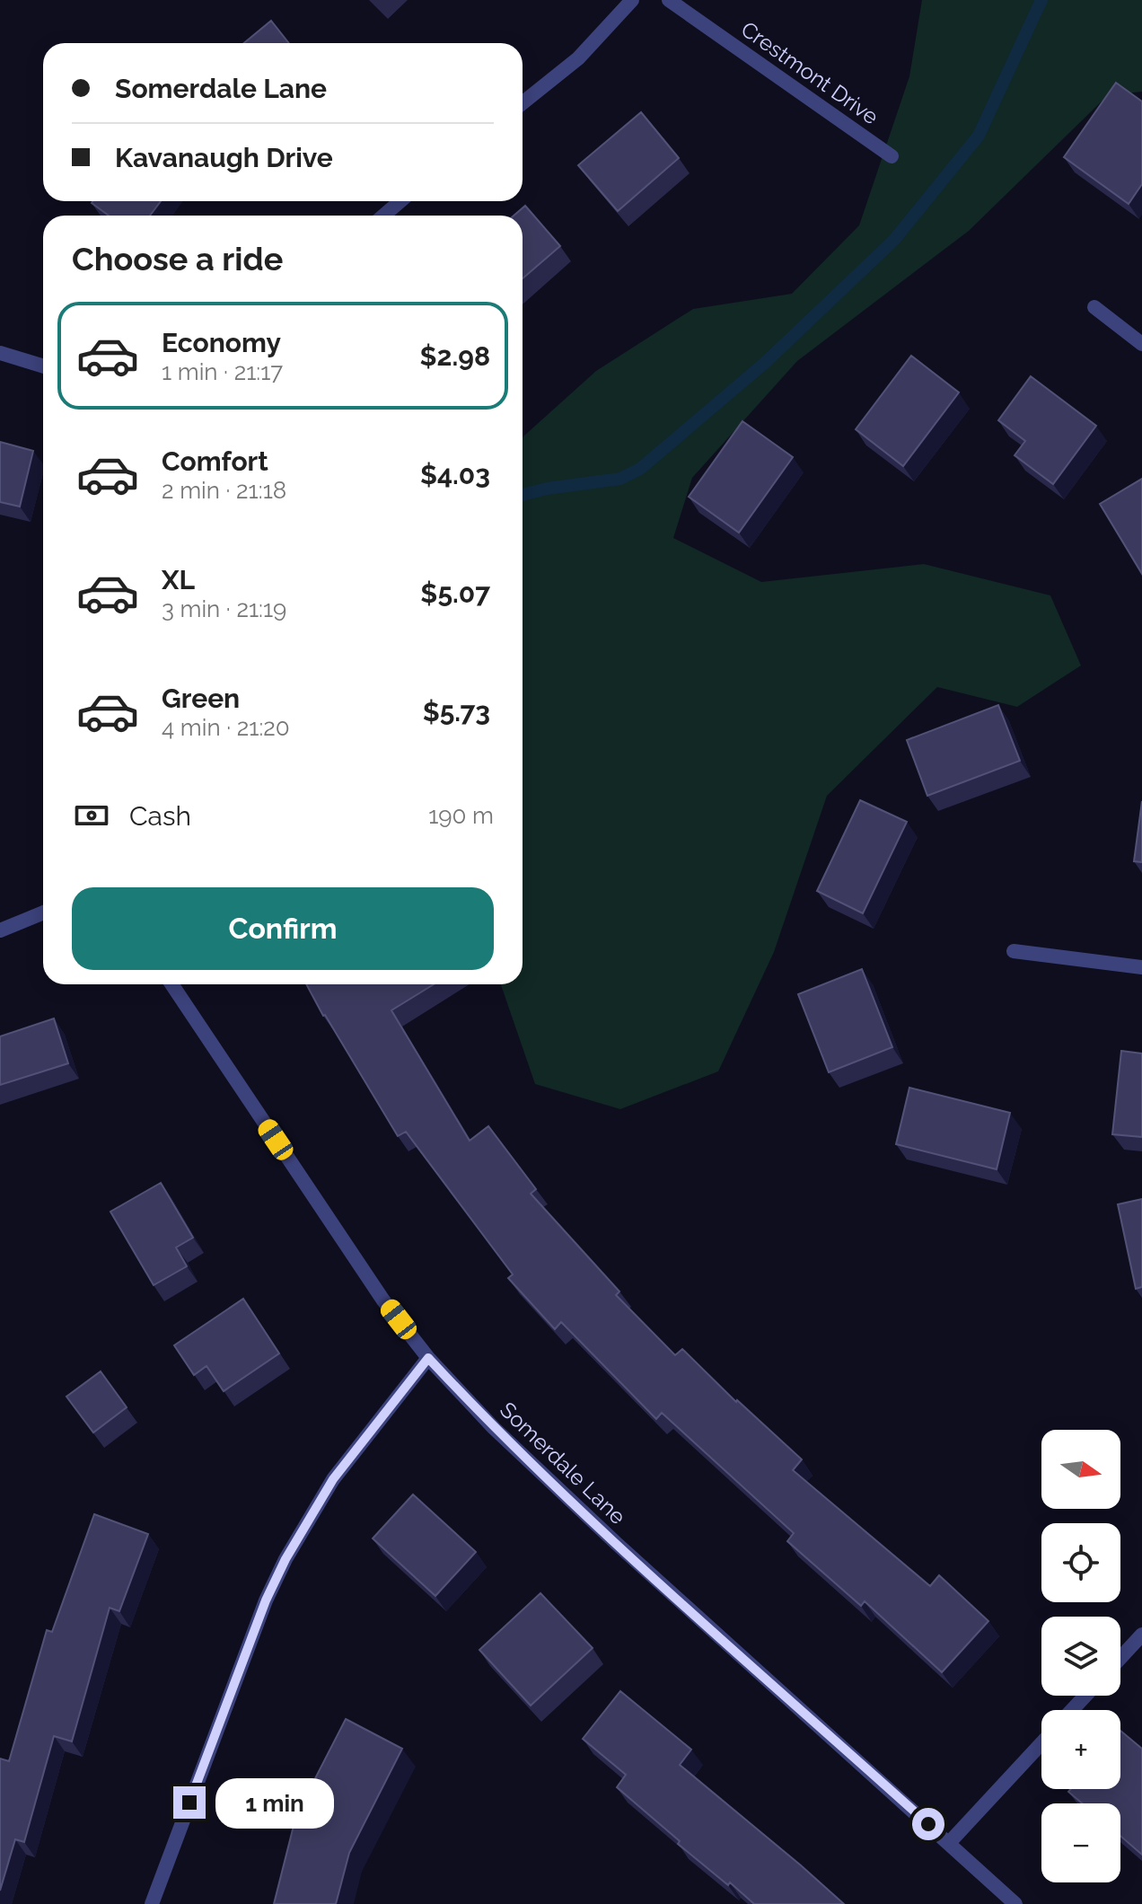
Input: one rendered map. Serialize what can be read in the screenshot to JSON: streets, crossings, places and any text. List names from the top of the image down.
{
  "streets": {
    "street": ["Crestmont Drive", "Somerdale Lane"]
  },
  "north": "right",
  "page": {
    "banner": ["Somerdale Lane", "Kavanaugh Drive"],
    "heading": "Choose a ride",
    "list": [
      {
        "name": "Economy",
        "note": "1 min · 21:17",
        "value": "$2.98"
      },
      {
        "name": "Comfort",
        "note": "2 min · 21:18",
        "value": "$4.03"
      },
      {
        "name": "XL",
        "note": "3 min · 21:19",
        "value": "$5.07"
      },
      {
        "name": "Green",
        "note": "4 min · 21:20",
        "value": "$5.73"
      }
    ],
    "pay": ["Cash", "190 m"],
    "buttons": "Confirm",
    "map_buttons": ["+", "−"],
    "bubble": "1 min"
  }
}
